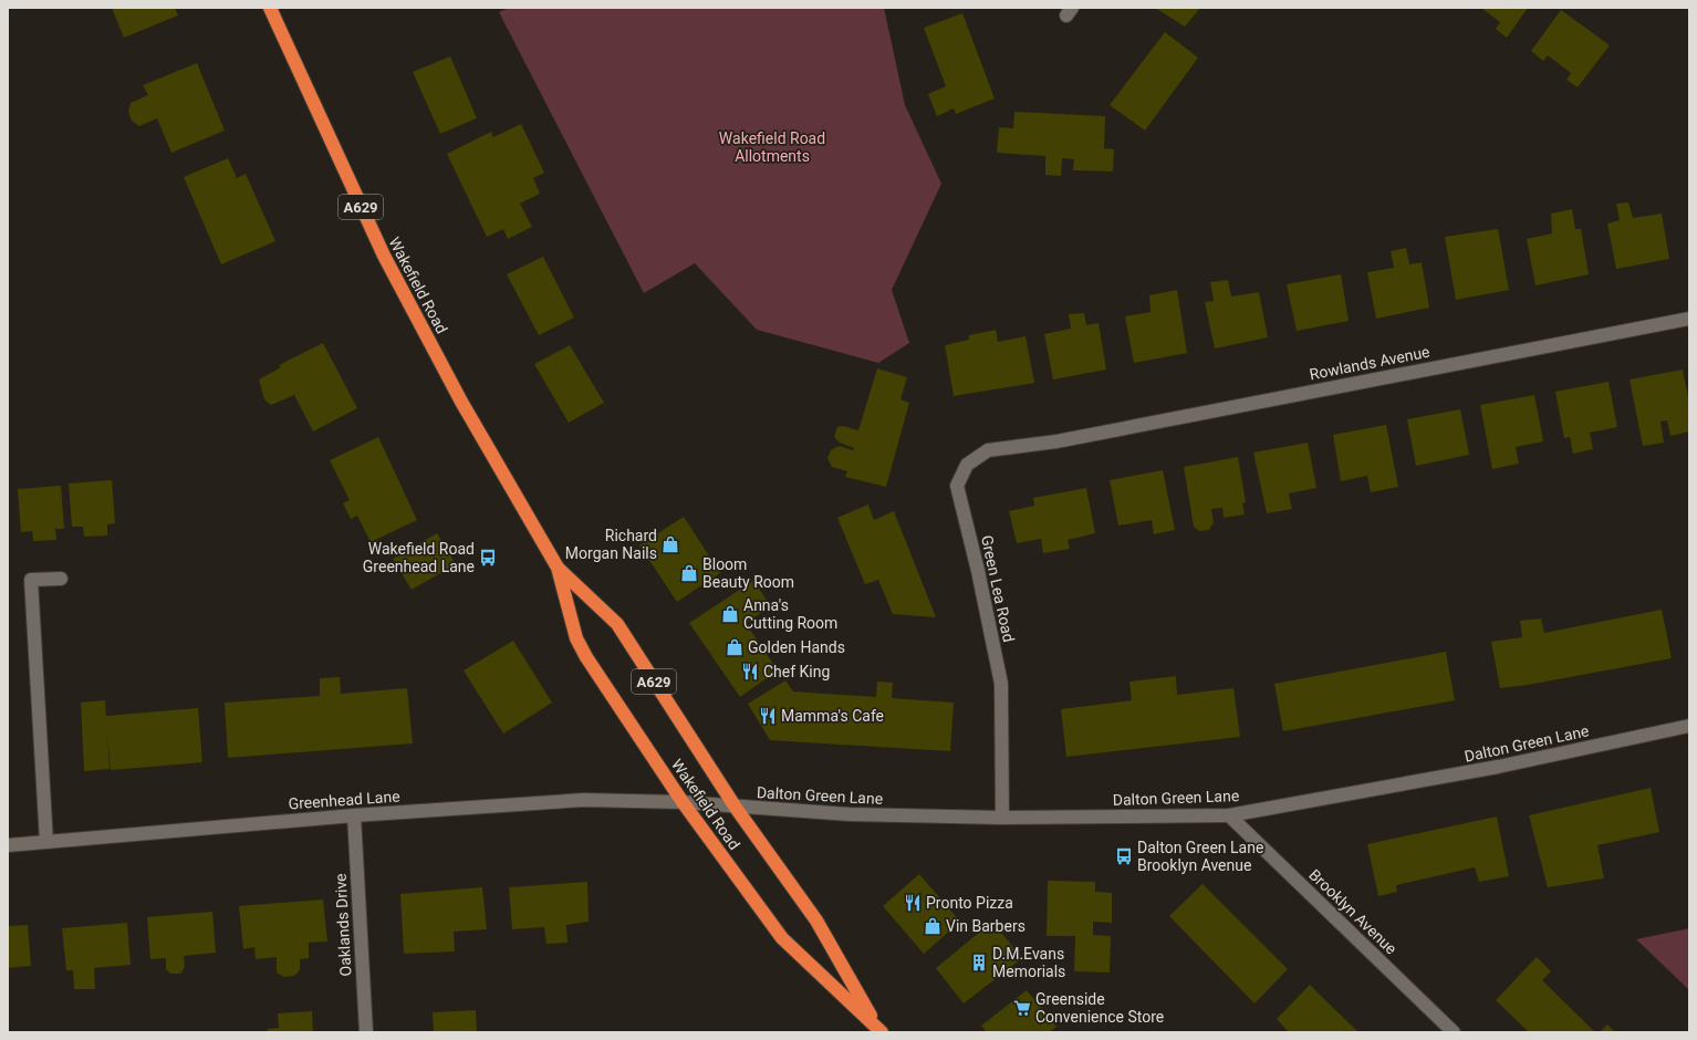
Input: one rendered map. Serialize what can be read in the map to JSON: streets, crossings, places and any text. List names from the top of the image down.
{
  "streets": {
    "highway": ["A629", "Wakefield Road"],
    "street": [
      "Rowlands Avenue",
      "Green Lea Road",
      "Dalton Green Lane",
      "Greenhead Lane",
      "Brooklyn Avenue",
      "Oaklands Drive"
    ]
  },
  "crossings": [
    ["Wakefield Road", "Dalton Green Lane"],
    ["Wakefield Road", "Greenhead Lane"],
    ["Rowlands Avenue", "Green Lea Road"],
    ["Green Lea Road", "Dalton Green Lane"],
    ["Dalton Green Lane", "Greenhead Lane"],
    ["Dalton Green Lane", "Brooklyn Avenue"],
    ["Greenhead Lane", "Oaklands Drive"]
  ],
  "parks": ["Wakefield Road Allotments"],
  "places": {
    "shop": [
      "Richard Morgan Nails",
      "Bloom Beauty Room",
      "Anna's Cutting Room",
      "Golden Hands",
      "Vin Barbers"
    ],
    "bus stop": ["Wakefield Road Greenhead Lane", "Dalton Green Lane Brooklyn Avenue"],
    "restaurant": ["Chef King", "Mamma's Cafe", "Pronto Pizza"],
    "building": ["D.M.Evans Memorials"],
    "supermarket": ["Greenside Convenience Store"]
  }
}
